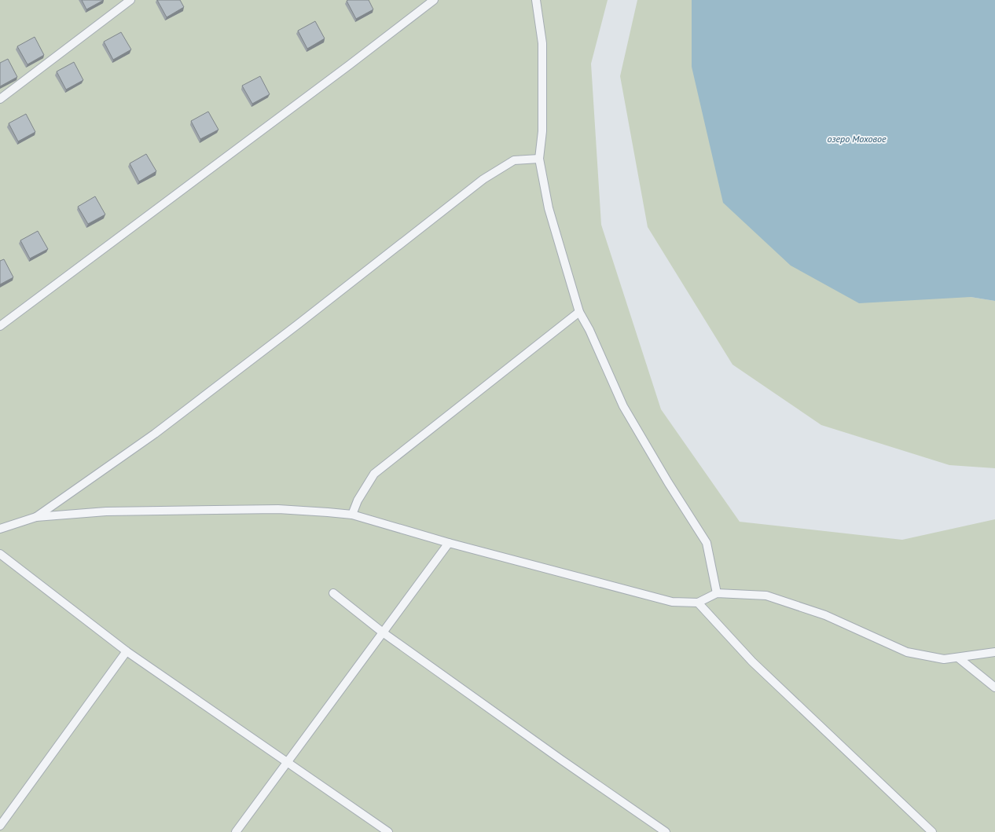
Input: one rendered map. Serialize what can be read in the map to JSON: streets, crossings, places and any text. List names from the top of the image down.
{
  "water": ["озеро Моховое"]
}
